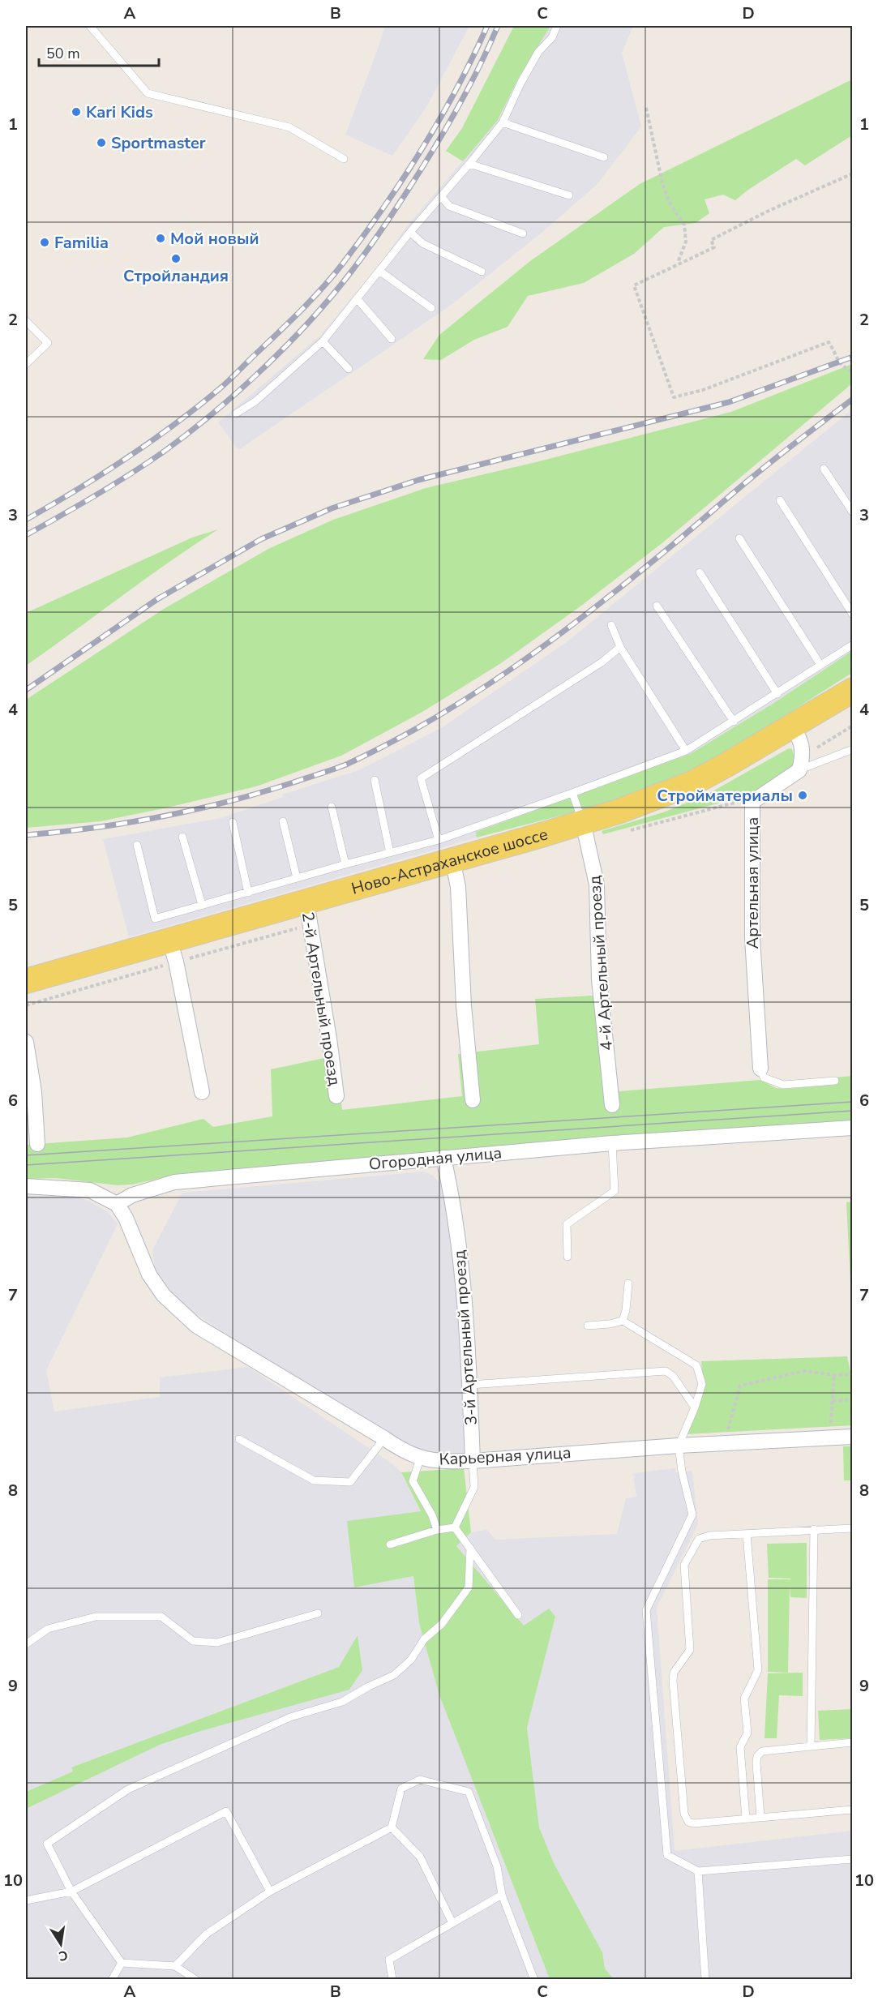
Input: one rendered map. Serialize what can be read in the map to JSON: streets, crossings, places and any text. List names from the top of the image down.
{
  "streets": {
    "main road": ["Ново-Астраханское шоссе"],
    "street": [
      "Артельная улица",
      "4-й Артельный проезд",
      "2-й Артельный проезд",
      "Огородная улица",
      "3-й Артельный проезд",
      "Карьерная улица"
    ]
  },
  "crossings": [
    ["Ново-Астраханское шоссе", "4-й Артельный проезд"],
    ["Ново-Астраханское шоссе", "2-й Артельный проезд"],
    ["Огородная улица", "3-й Артельный проезд"],
    ["Огородная улица", "Карьерная улица"],
    ["3-й Артельный проезд", "Карьерная улица"]
  ],
  "places": [
    "Kari Kids",
    "Sportmaster",
    "Мой новый",
    "Familia",
    "Стройландия",
    "Стройматериалы"
  ],
  "scale_bar": "50 m",
  "north": "bottom",
  "grid": {
    "columns": [
      "A",
      "B",
      "C",
      "D"
    ],
    "rows": [
      "1",
      "2",
      "3",
      "4",
      "5",
      "6",
      "7",
      "8",
      "9",
      "10"
    ]
  }
}
